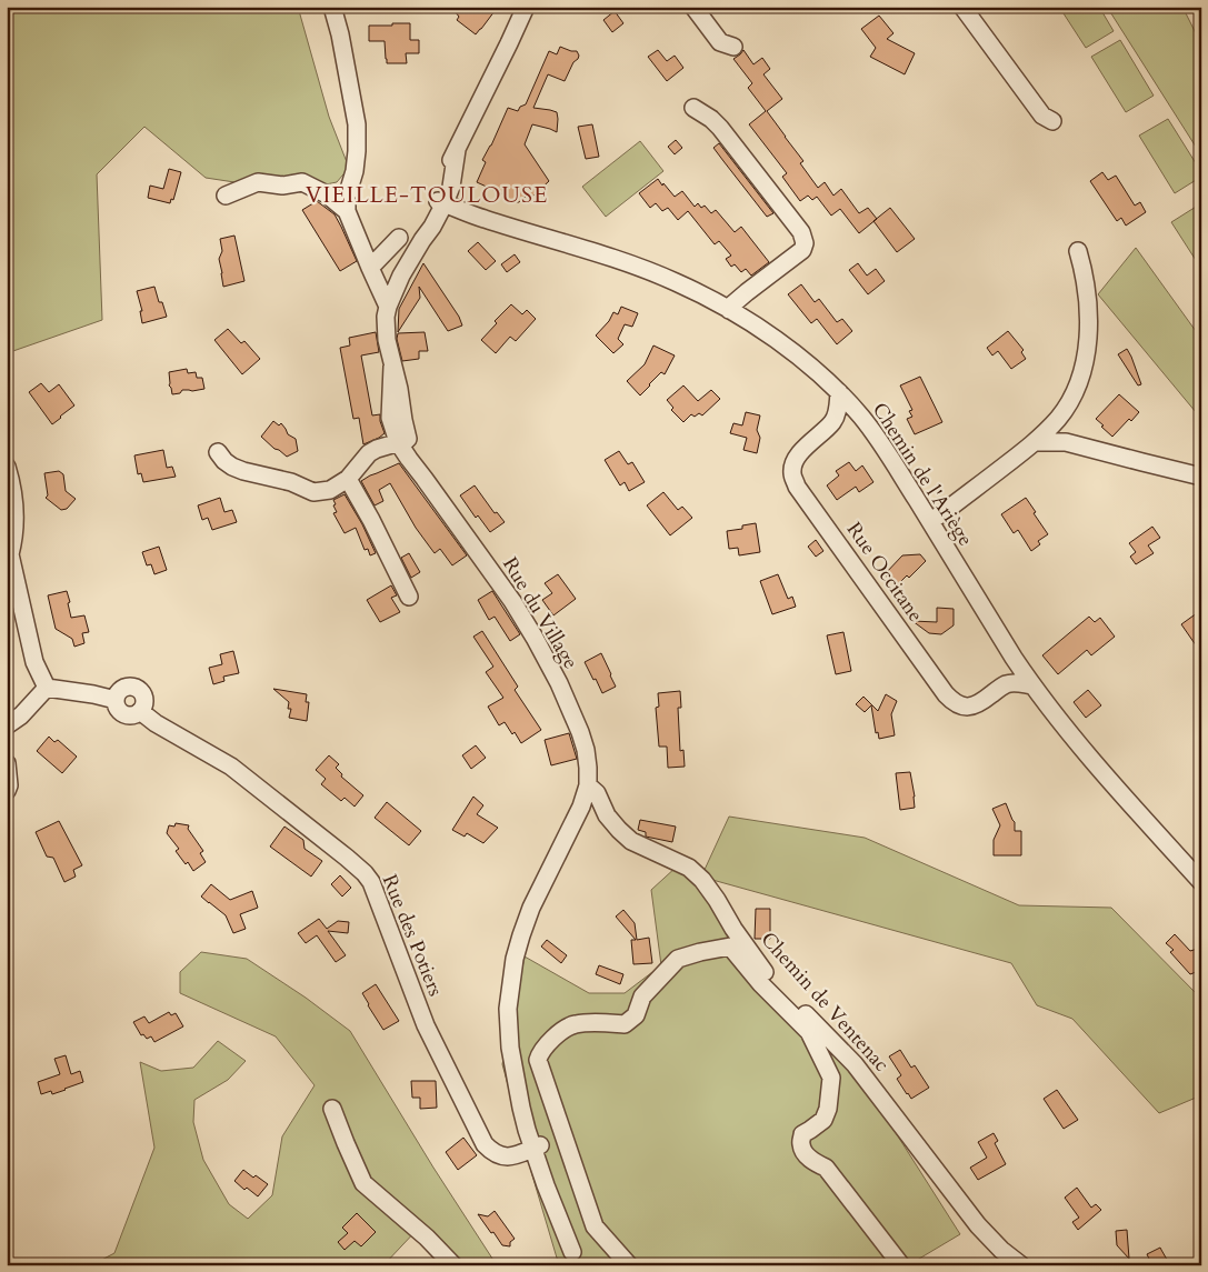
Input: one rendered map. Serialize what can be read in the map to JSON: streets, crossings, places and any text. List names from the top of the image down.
{
  "streets": {
    "street": [
      "Chemin de l'Ariège",
      "Rue Occitane",
      "Rue du Village",
      "Rue des Potiers",
      "Chemin de Ventenac"
    ]
  },
  "crossings": [
    ["Chemin de l'Ariège", "Rue du Village"],
    ["Rue du Village", "Chemin de Ventenac"]
  ],
  "districts": ["VIEILLE-TOULOUSE"]
}
